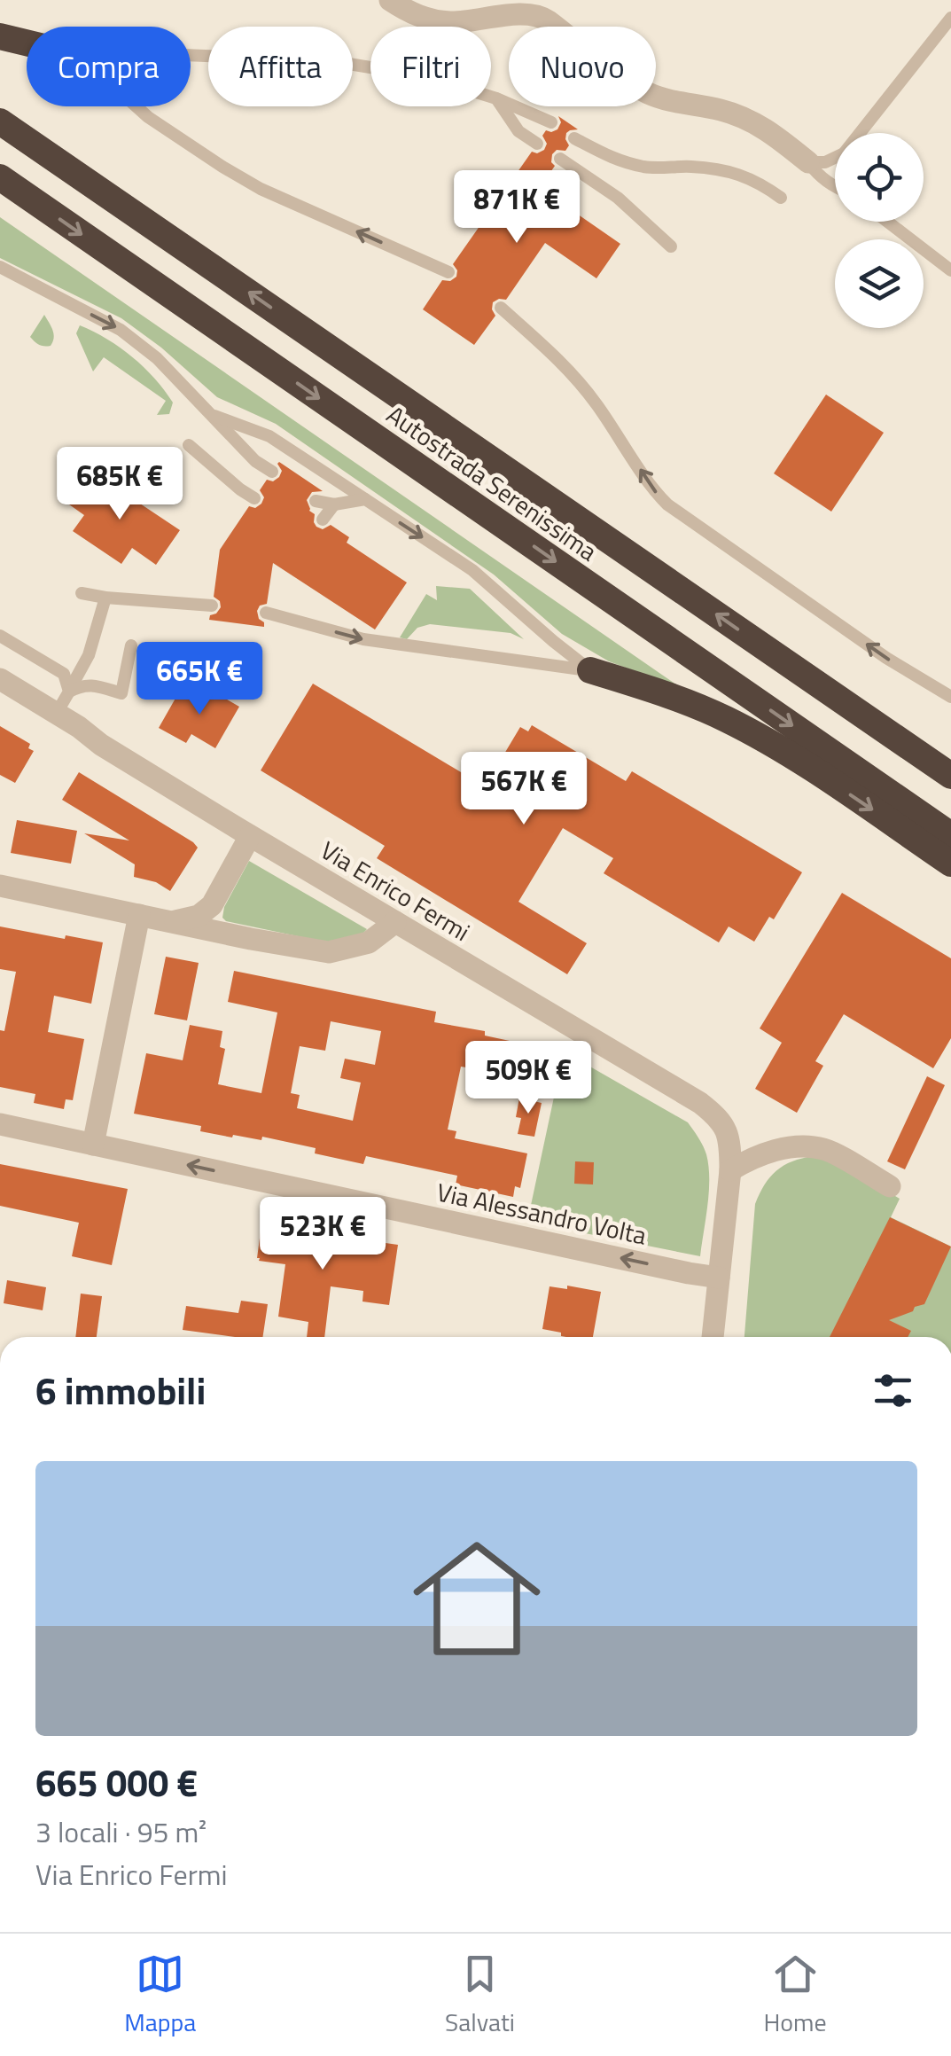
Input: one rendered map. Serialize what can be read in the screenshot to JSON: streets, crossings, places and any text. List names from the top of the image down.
{
  "streets": {
    "highway": ["Autostrada Serenissima"],
    "street": ["Via Enrico Fermi", "Via Alessandro Volta"]
  },
  "crossings": [
    ["Via Enrico Fermi", "Via Alessandro Volta"]
  ],
  "one_way": ["Via Alessandro Volta"],
  "page": {
    "chip": [
      "Compra",
      "Affitta",
      "Filtri",
      "Nuovo"
    ],
    "price": [
      "871K €",
      "685K €",
      "665K €",
      "567K €",
      "509K €",
      "523K €"
    ],
    "heading": "6 immobili",
    "list": [
      {
        "name": "665 000 €",
        "note": "3 locali · 95 m² · Via Enrico Fermi"
      }
    ],
    "tabs": ["Mappa", "Salvati", "Home"]
  }
}
